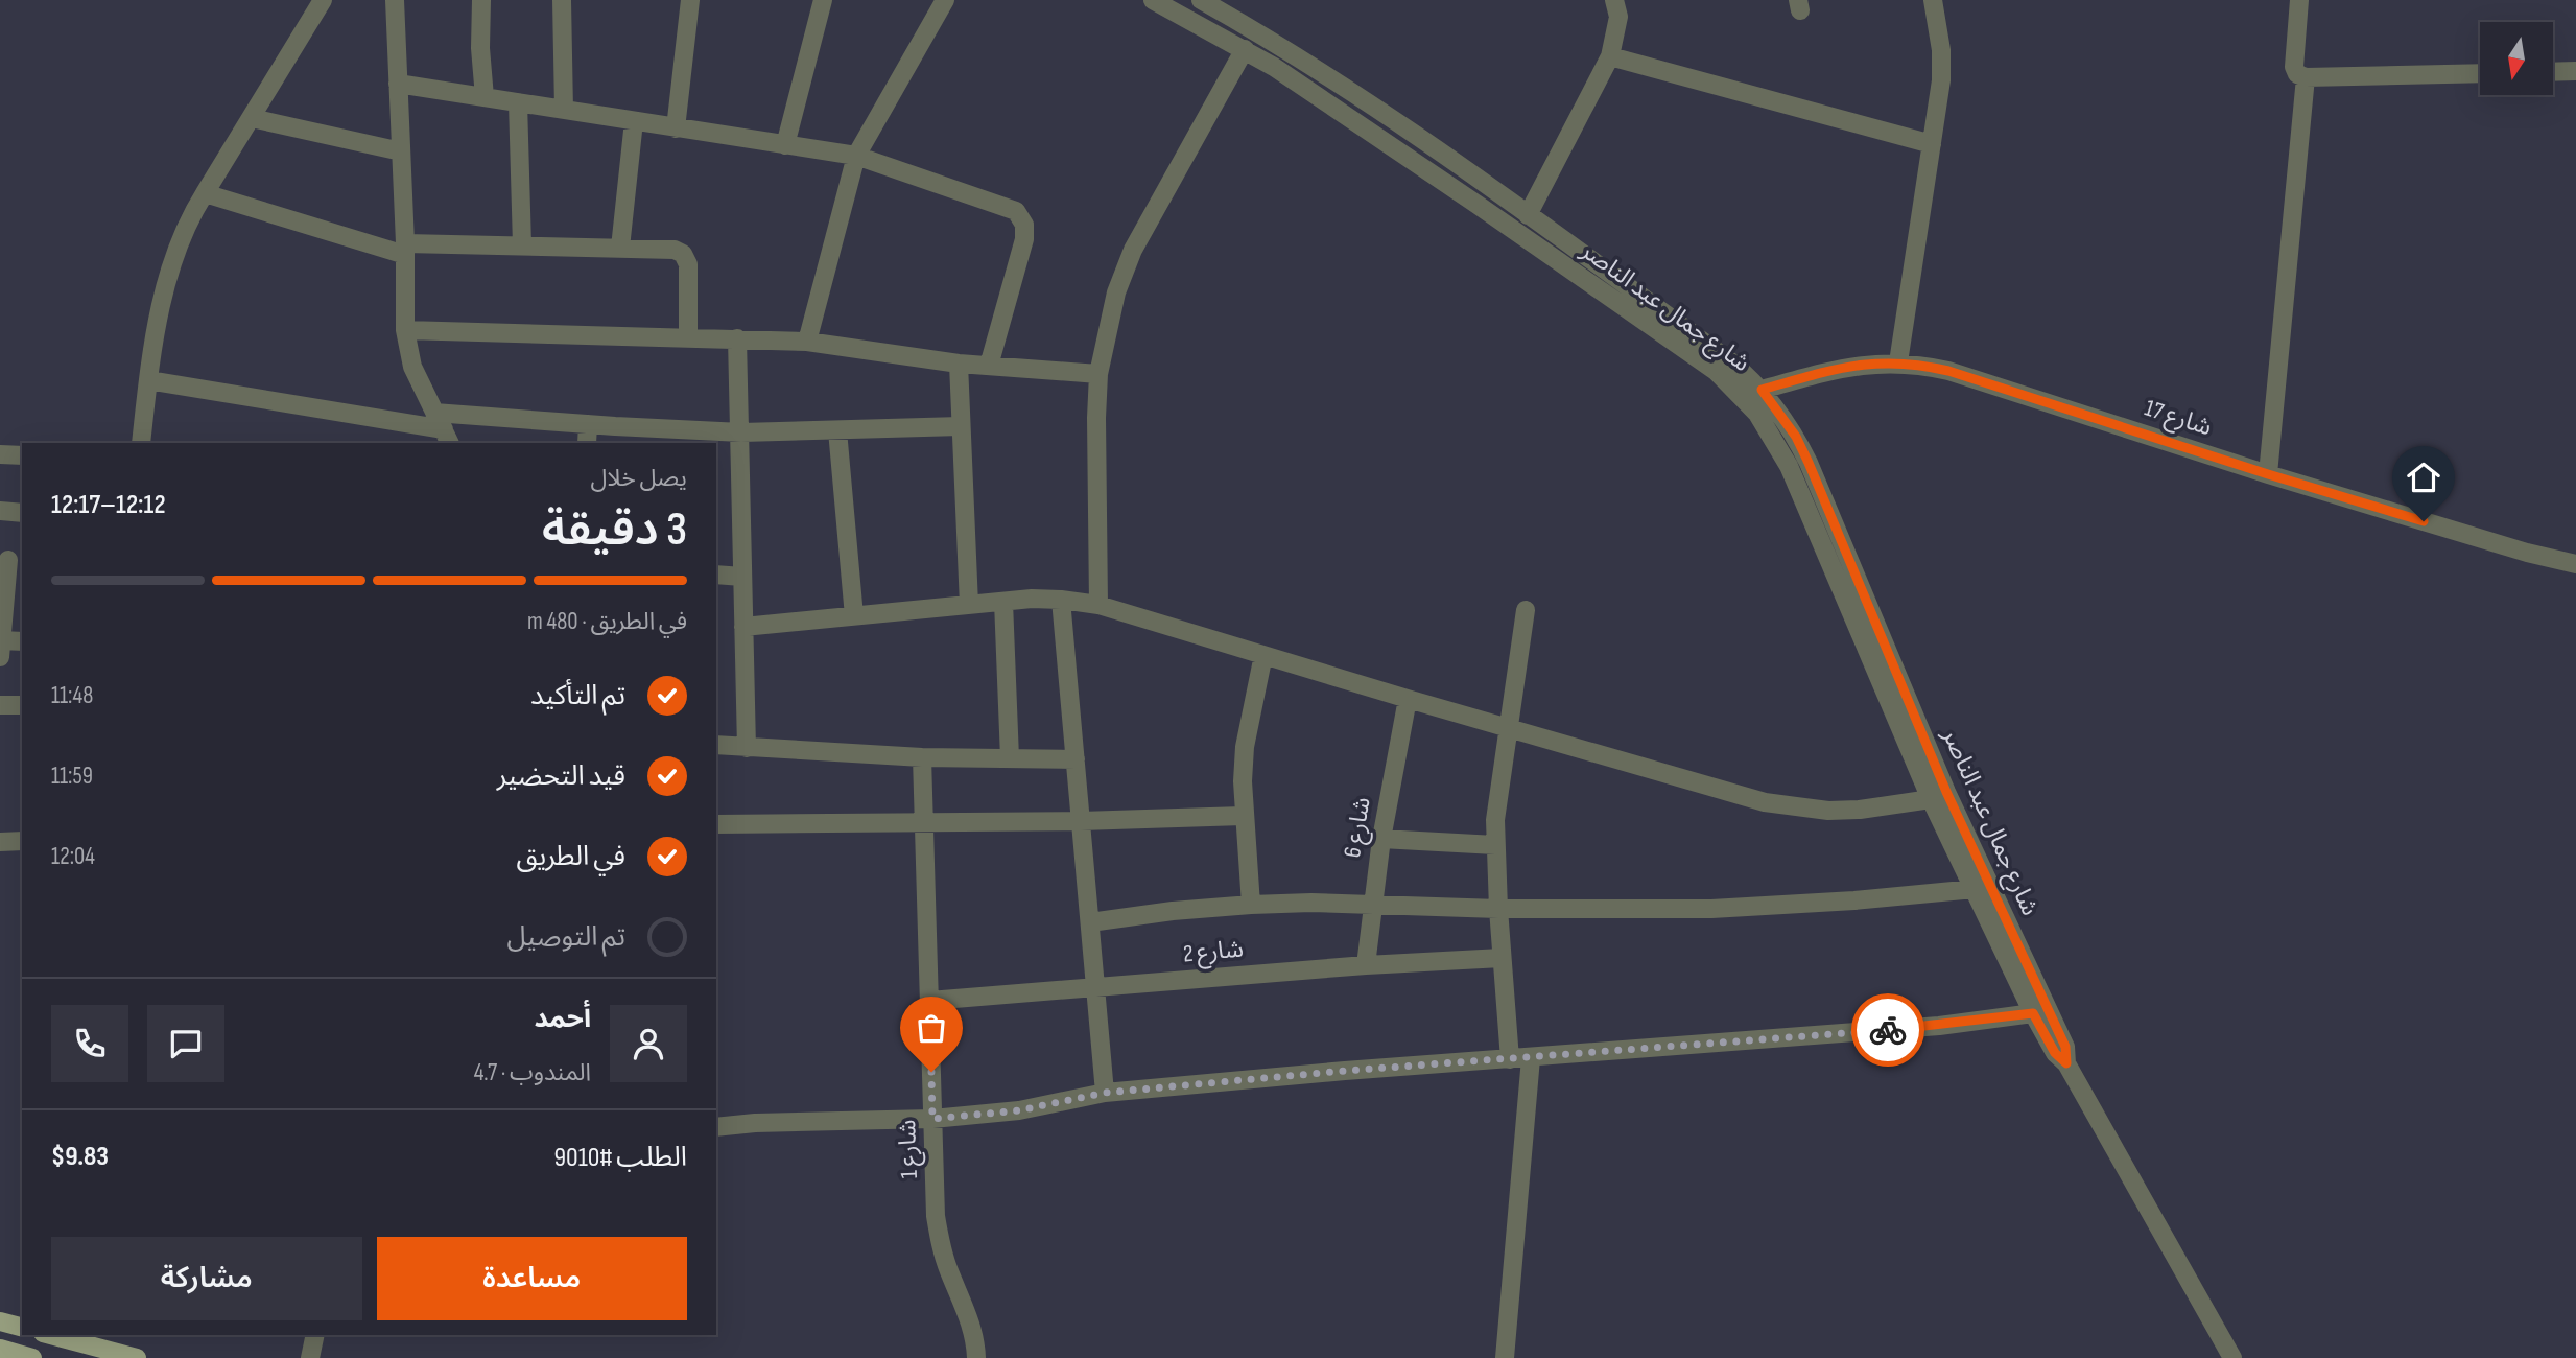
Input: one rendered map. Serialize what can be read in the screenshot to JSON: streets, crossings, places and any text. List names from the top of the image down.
{
  "streets": {
    "street": [
      "شارع جمال عبد الناصر",
      "شارع 17",
      "شارع 6",
      "شارع 2",
      "شارع 1"
    ]
  },
  "crossings": [
    ["شارع جمال عبد الناصر", "شارع 17"],
    ["شارع 6", "شارع 2"],
    ["شارع 2", "شارع 1"]
  ],
  "north": "bottom",
  "page": {
    "heading": ["3 دقيقة", "يصل خلال", "12:12–12:17"],
    "panel": [
      "أحمد",
      "المندوب · 4.7",
      "الطلب #9010",
      "$9.83"
    ],
    "bar": "في الطريق · 480 m",
    "list": [
      ["تم التأكيد", "11:48"],
      ["قيد التحضير", "11:59"],
      ["في الطريق", "12:04"],
      "تم التوصيل"
    ],
    "buttons": ["مساعدة", "مشاركة"]
  }
}
